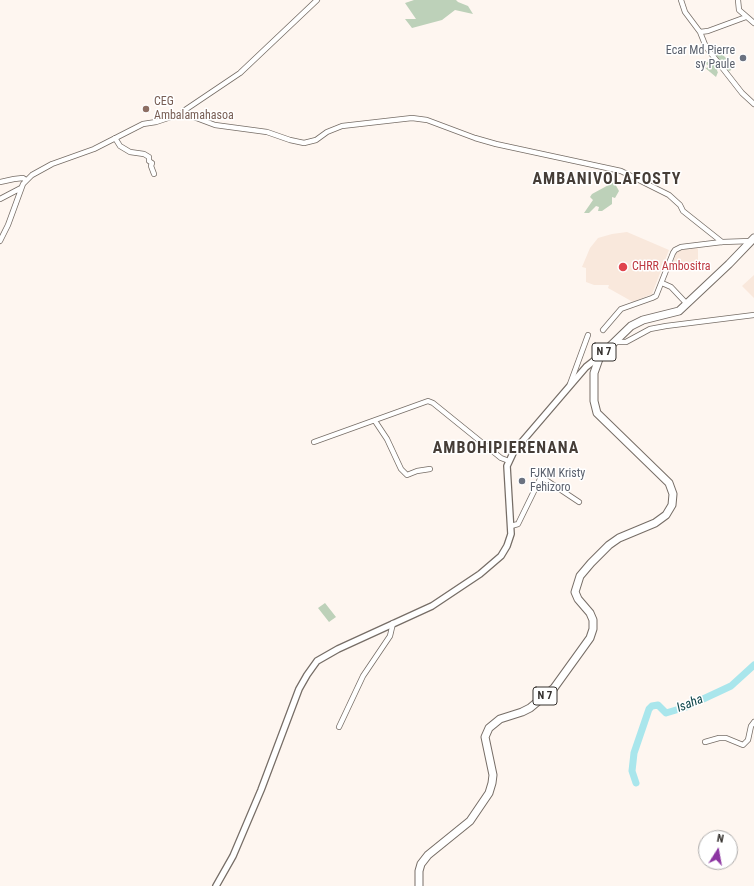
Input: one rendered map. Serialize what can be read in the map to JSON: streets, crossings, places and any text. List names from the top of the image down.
{
  "streets": {
    "main road": ["N 7"]
  },
  "districts": ["AMBANIVOLAFOSTY", "AMBOHIPIERENANA"],
  "water": ["Isaha"],
  "places": [
    "Ecar Md Pierre sy Paule",
    "CEG Ambalamahasoa",
    "CHRR Ambositra",
    "FJKM Kristy Fehizoro"
  ],
  "north": "top"
}
